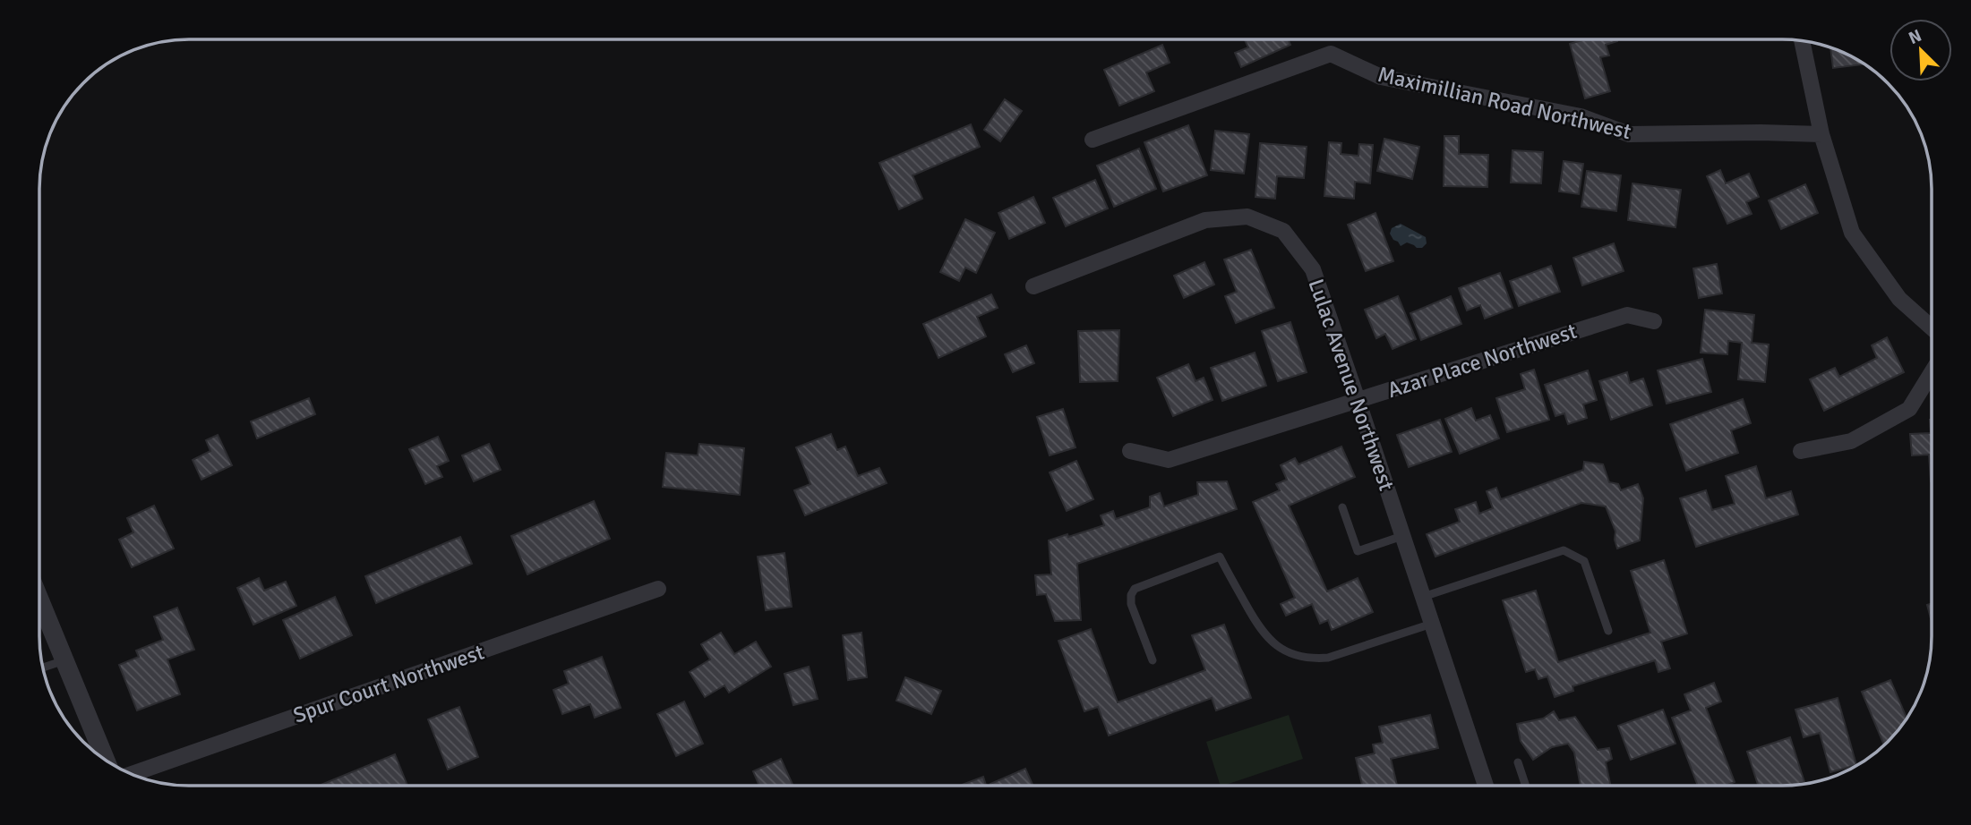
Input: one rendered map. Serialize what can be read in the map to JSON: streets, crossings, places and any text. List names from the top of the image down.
{
  "streets": {
    "street": [
      "Maximillian Road Northwest",
      "Azar Place Northwest",
      "Lulac Avenue Northwest",
      "Spur Court Northwest"
    ]
  },
  "crossings": [
    ["Azar Place Northwest", "Lulac Avenue Northwest"]
  ],
  "north": "top left"
}
